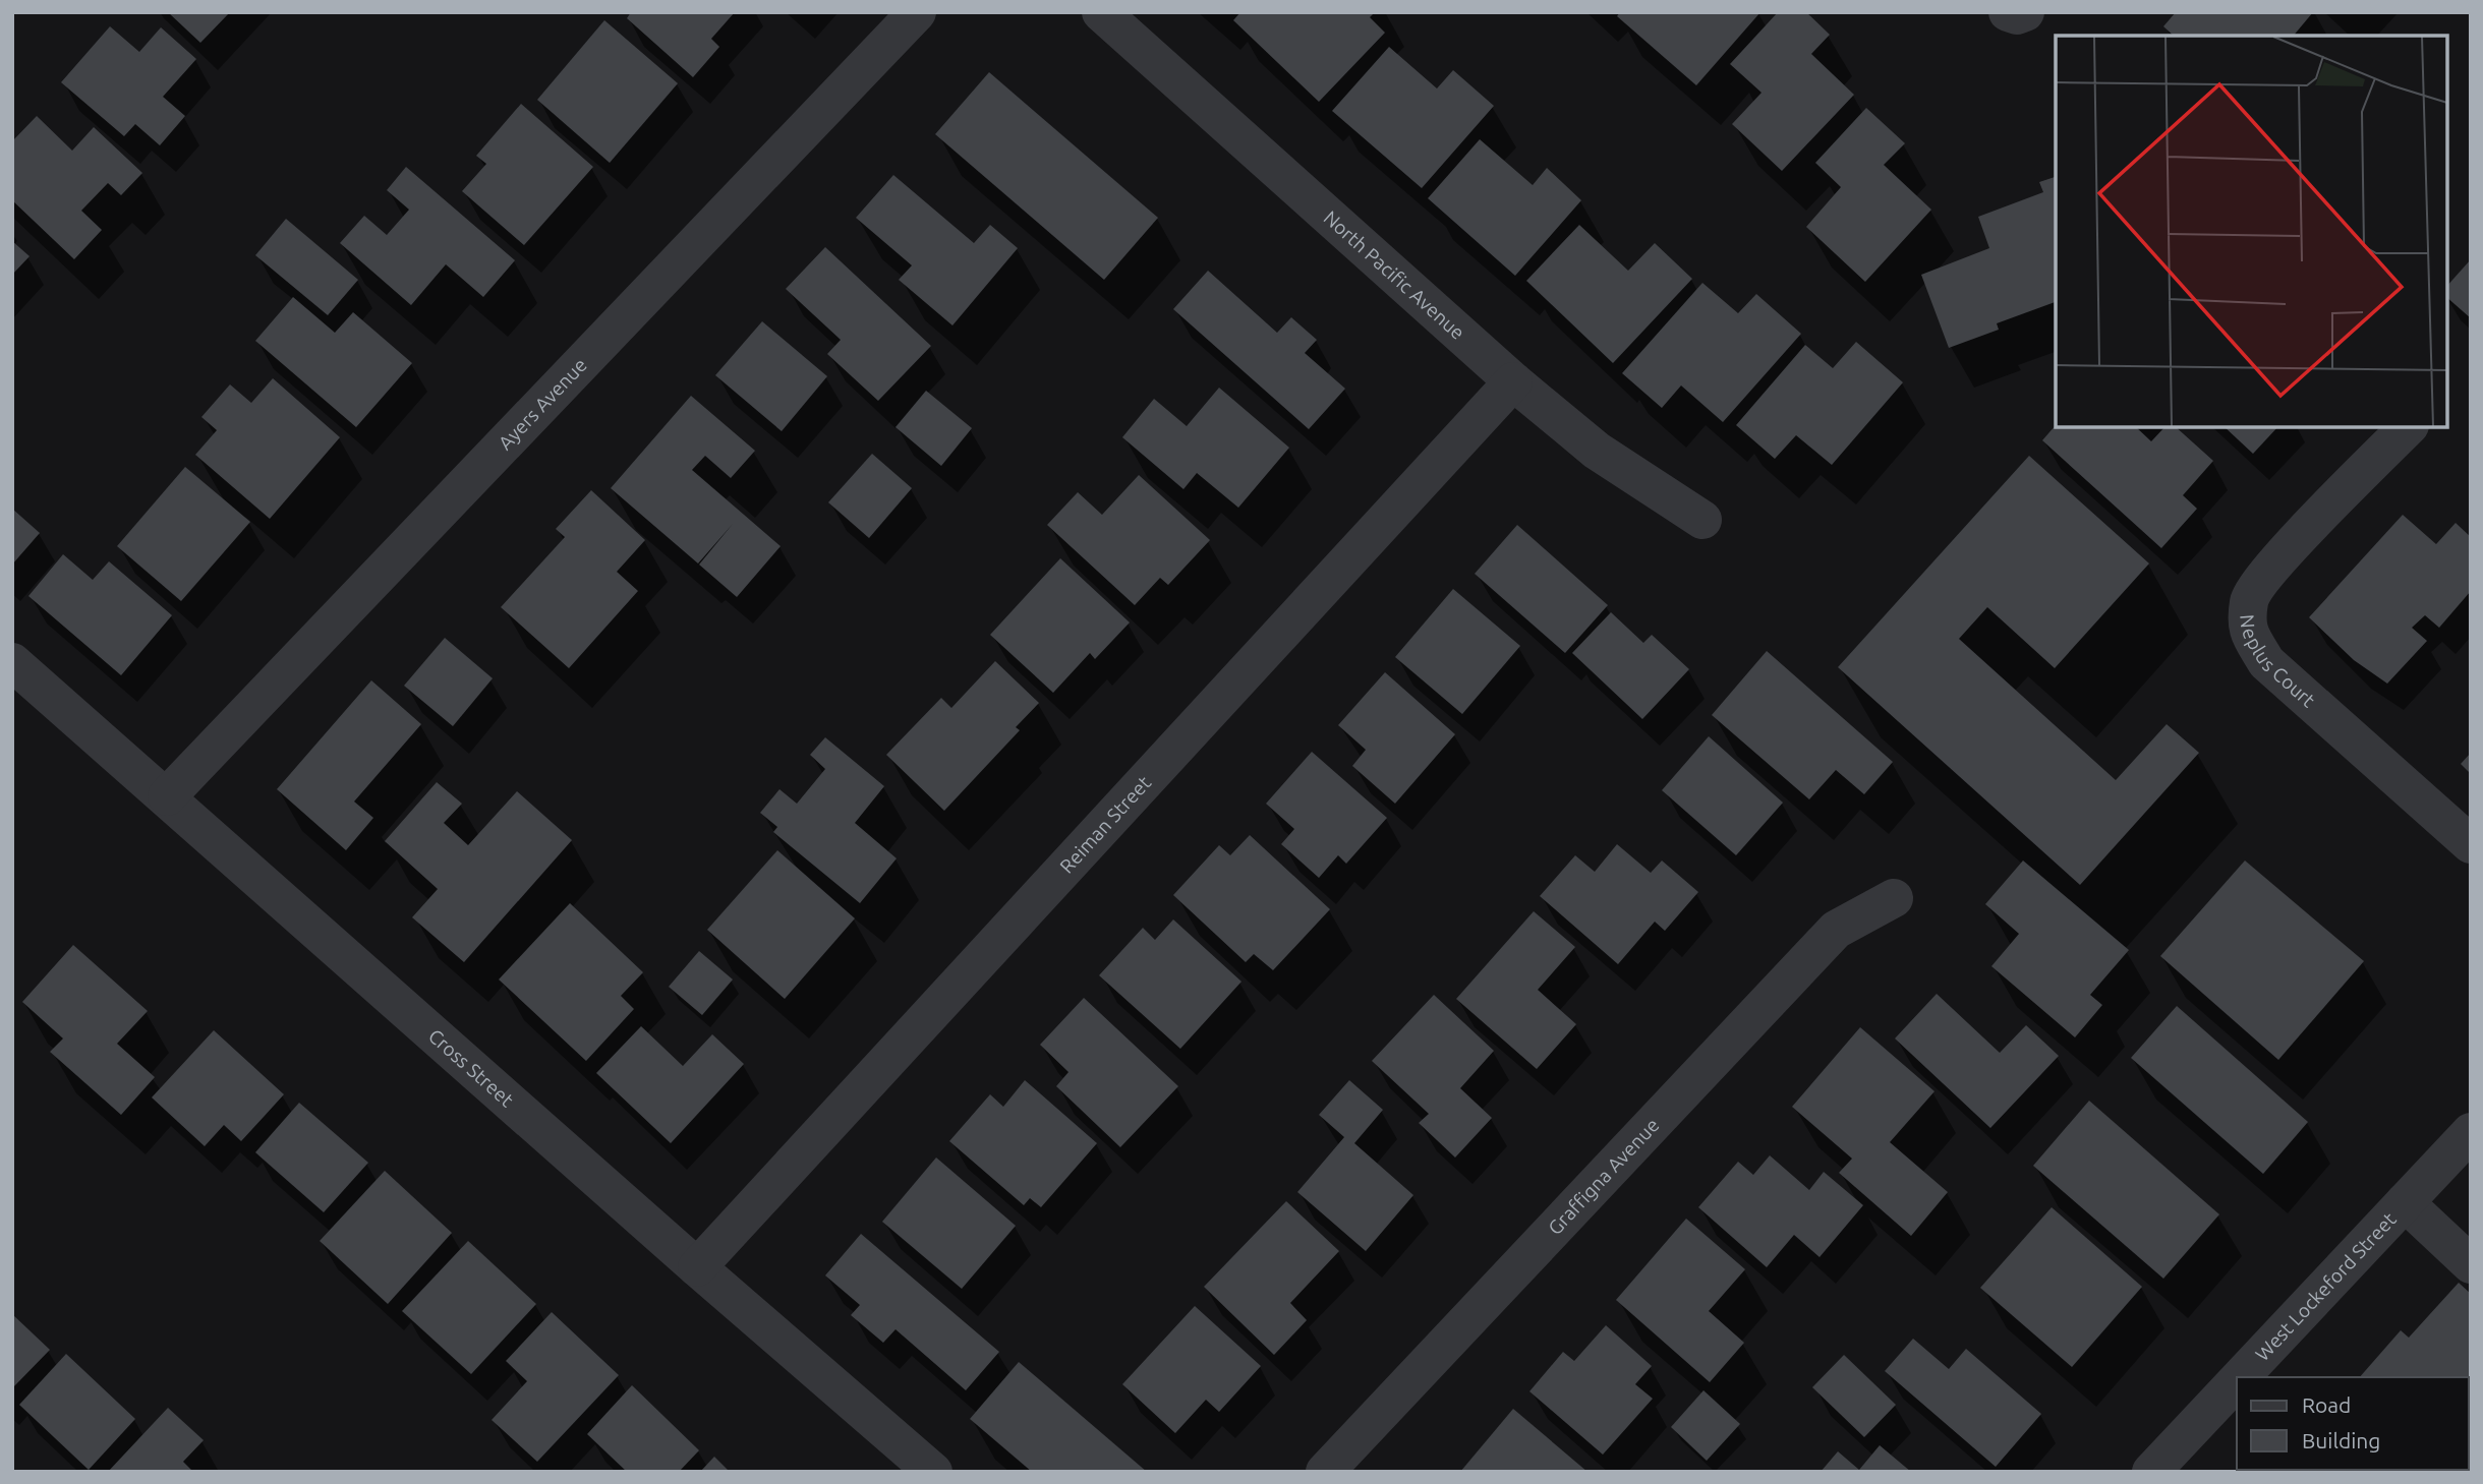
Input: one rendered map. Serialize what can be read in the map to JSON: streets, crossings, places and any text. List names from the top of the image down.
{
  "streets": {
    "street": [
      "North Pacific Avenue",
      "Ayers Avenue",
      "Neplus Court",
      "Reiman Street",
      "Cross Street",
      "Graffigna Avenue",
      "West Lockeford Street"
    ]
  },
  "crossings": [
    ["North Pacific Avenue", "Reiman Street"],
    ["Ayers Avenue", "Cross Street"],
    ["Reiman Street", "Cross Street"]
  ],
  "legend": ["Road", "Building"]
}
